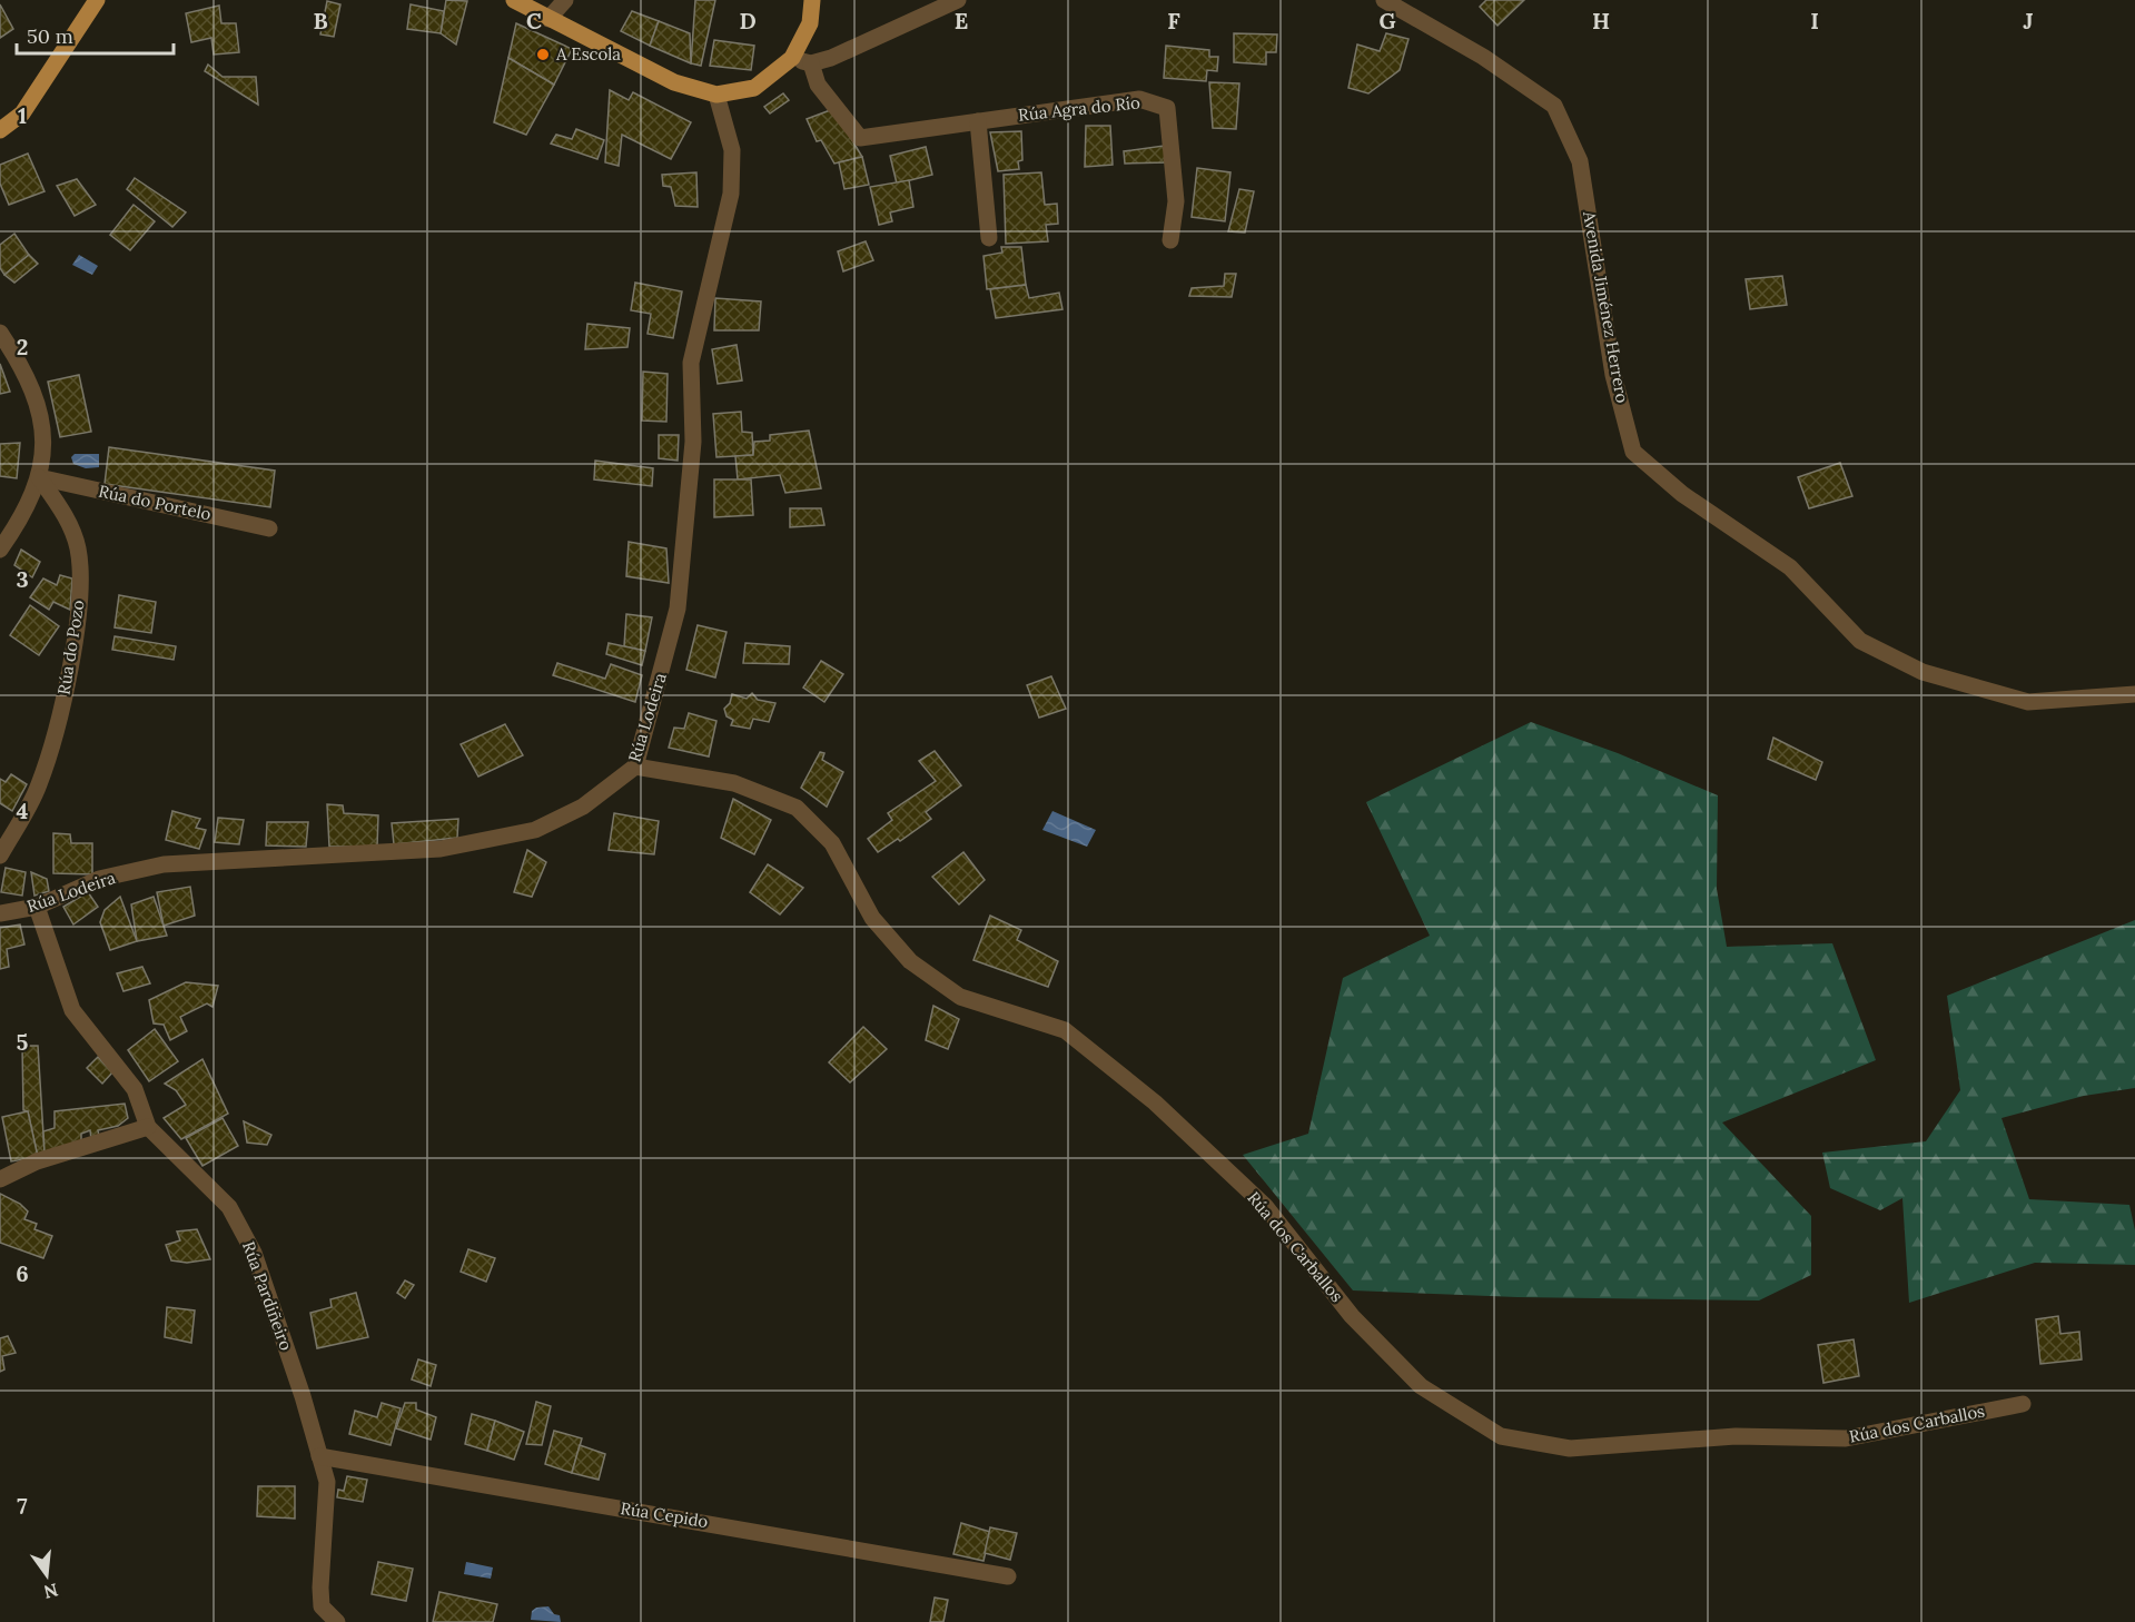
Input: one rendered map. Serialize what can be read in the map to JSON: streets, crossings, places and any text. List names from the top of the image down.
{
  "streets": {
    "street": [
      "Rúa Agra do Río",
      "Avenida Jiménez Herrero",
      "Rúa do Portelo",
      "Rúa do Pozo",
      "Rúa Lodeira",
      "Rúa dos Carballos",
      "Rúa Pardiñeiro",
      "Rúa Cepido"
    ]
  },
  "crossings": [
    ["Rúa do Portelo", "Rúa do Pozo"],
    ["Rúa Lodeira", "Rúa dos Carballos"],
    ["Rúa Lodeira", "Rúa Pardiñeiro"],
    ["Rúa Pardiñeiro", "Rúa Cepido"]
  ],
  "places": ["A Escola"],
  "scale_bar": "50 m",
  "north": "bottom",
  "grid": {
    "columns": [
      "B",
      "C",
      "D",
      "E",
      "F",
      "G",
      "H",
      "I",
      "J"
    ],
    "rows": [
      "1",
      "2",
      "3",
      "4",
      "5",
      "6",
      "7"
    ]
  }
}
